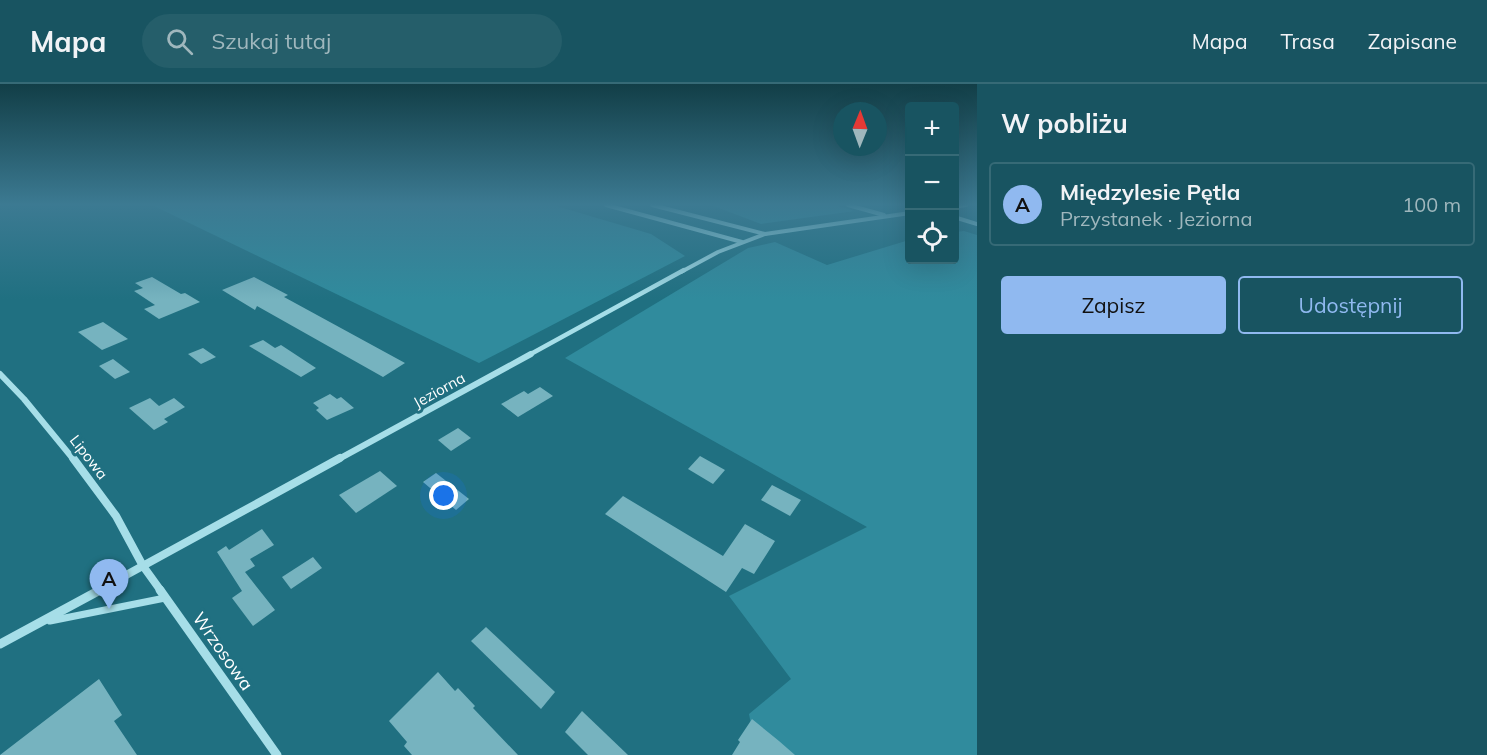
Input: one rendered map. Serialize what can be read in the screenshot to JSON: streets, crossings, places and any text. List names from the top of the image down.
{
  "streets": {
    "street": ["Jeziorna", "Lipowa", "Wrzosowa"]
  },
  "crossings": [
    ["Jeziorna", "Lipowa"],
    ["Jeziorna", "Wrzosowa"],
    ["Lipowa", "Wrzosowa"]
  ],
  "north": "top",
  "page": {
    "header": "Mapa",
    "search": "Szukaj tutaj",
    "nav": ["Mapa", "Trasa", "Zapisane"],
    "heading": "W pobliżu",
    "map_buttons": ["+", "−"],
    "list": [
      {
        "mark": "A",
        "name": "Międzylesie Pętla",
        "note": "Przystanek · Jeziorna",
        "value": "100 m"
      }
    ],
    "buttons": ["Zapisz", "Udostępnij"],
    "pins": "A"
  }
}
